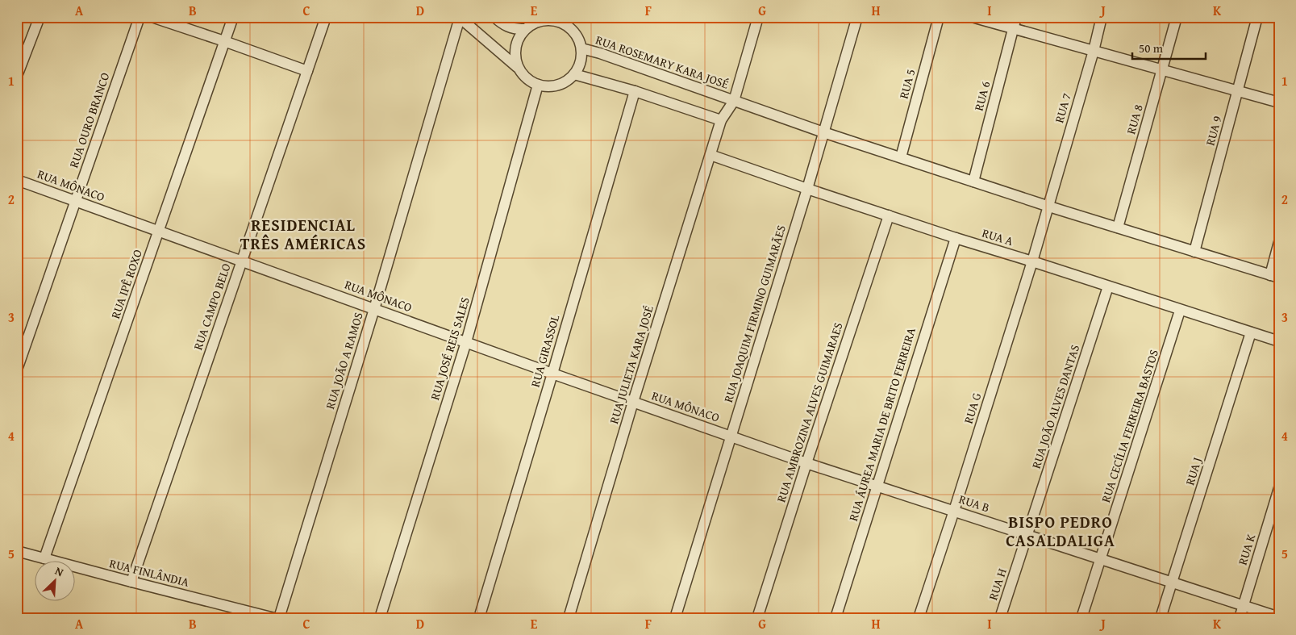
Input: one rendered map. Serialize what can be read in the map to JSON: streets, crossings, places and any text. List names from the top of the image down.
{
  "streets": {
    "street": [
      "RUA ROSEMARY KARA JOSÉ",
      "RUA 5",
      "RUA 6",
      "RUA 7",
      "RUA 8",
      "RUA OURO BRANCO",
      "RUA 9",
      "RUA MÔNACO",
      "RUA A",
      "RUA IPÊ ROXO",
      "RUA CAMPO BELO",
      "RUA JOAQUIM FIRMINO GUIMARÃES",
      "RUA JOSÉ REIS SALES",
      "RUA GIRASSOL",
      "RUA JOÃO A RAMOS",
      "RUA JULIETA KARA JOSÉ",
      "RUA JOÃO ALVES DANTAS",
      "RUA G",
      "RUA AMBROZINA ALVES GUIMARAES",
      "RUA ÁUREA MARIA DE BRITO FERREIRA",
      "RUA CECÍLIA FERREIRA BASTOS",
      "RUA J",
      "RUA B",
      "RUA K",
      "RUA FINLÂNDIA",
      "RUA H"
    ]
  },
  "crossings": [
    ["RUA ROSEMARY KARA JOSÉ", "RUA 5"],
    ["RUA ROSEMARY KARA JOSÉ", "RUA 6"],
    ["RUA ROSEMARY KARA JOSÉ", "RUA 7"],
    ["RUA ROSEMARY KARA JOSÉ", "RUA 8"],
    ["RUA ROSEMARY KARA JOSÉ", "RUA 9"],
    ["RUA ROSEMARY KARA JOSÉ", "RUA JOAQUIM FIRMINO GUIMARÃES"],
    ["RUA ROSEMARY KARA JOSÉ", "RUA JOSÉ REIS SALES"],
    ["RUA ROSEMARY KARA JOSÉ", "RUA JULIETA KARA JOSÉ"],
    ["RUA ROSEMARY KARA JOSÉ", "RUA G"],
    ["RUA 7", "RUA G"],
    ["RUA OURO BRANCO", "RUA MÔNACO"],
    ["RUA MÔNACO", "RUA IPÊ ROXO"],
    ["RUA MÔNACO", "RUA CAMPO BELO"],
    ["RUA MÔNACO", "RUA JOAQUIM FIRMINO GUIMARÃES"],
    ["RUA MÔNACO", "RUA JOSÉ REIS SALES"],
    ["RUA MÔNACO", "RUA GIRASSOL"],
    ["RUA MÔNACO", "RUA JOÃO A RAMOS"],
    ["RUA MÔNACO", "RUA JULIETA KARA JOSÉ"],
    ["RUA MÔNACO", "RUA B"],
    ["RUA A", "RUA JOAQUIM FIRMINO GUIMARÃES"],
    ["RUA A", "RUA JULIETA KARA JOSÉ"],
    ["RUA A", "RUA JOÃO ALVES DANTAS"],
    ["RUA A", "RUA G"],
    ["RUA A", "RUA AMBROZINA ALVES GUIMARAES"],
    ["RUA A", "RUA ÁUREA MARIA DE BRITO FERREIRA"],
    ["RUA A", "RUA CECÍLIA FERREIRA BASTOS"],
    ["RUA A", "RUA J"],
    ["RUA IPÊ ROXO", "RUA FINLÂNDIA"],
    ["RUA CAMPO BELO", "RUA FINLÂNDIA"],
    ["RUA JOAQUIM FIRMINO GUIMARÃES", "RUA B"],
    ["RUA JOÃO ALVES DANTAS", "RUA B"],
    ["RUA JOÃO ALVES DANTAS", "RUA H"],
    ["RUA G", "RUA B"],
    ["RUA AMBROZINA ALVES GUIMARAES", "RUA B"],
    ["RUA ÁUREA MARIA DE BRITO FERREIRA", "RUA B"],
    ["RUA CECÍLIA FERREIRA BASTOS", "RUA B"],
    ["RUA J", "RUA B"],
    ["RUA B", "RUA K"],
    ["RUA B", "RUA H"]
  ],
  "districts": ["RESIDENCIAL TRÊS AMÉRICAS", "BISPO PEDRO CASALDALIGA"],
  "scale_bar": "50 m",
  "north": "top right",
  "grid": {
    "columns": [
      "A",
      "B",
      "C",
      "D",
      "E",
      "F",
      "G",
      "H",
      "I",
      "J",
      "K"
    ],
    "rows": [
      "1",
      "2",
      "3",
      "4",
      "5"
    ]
  }
}
